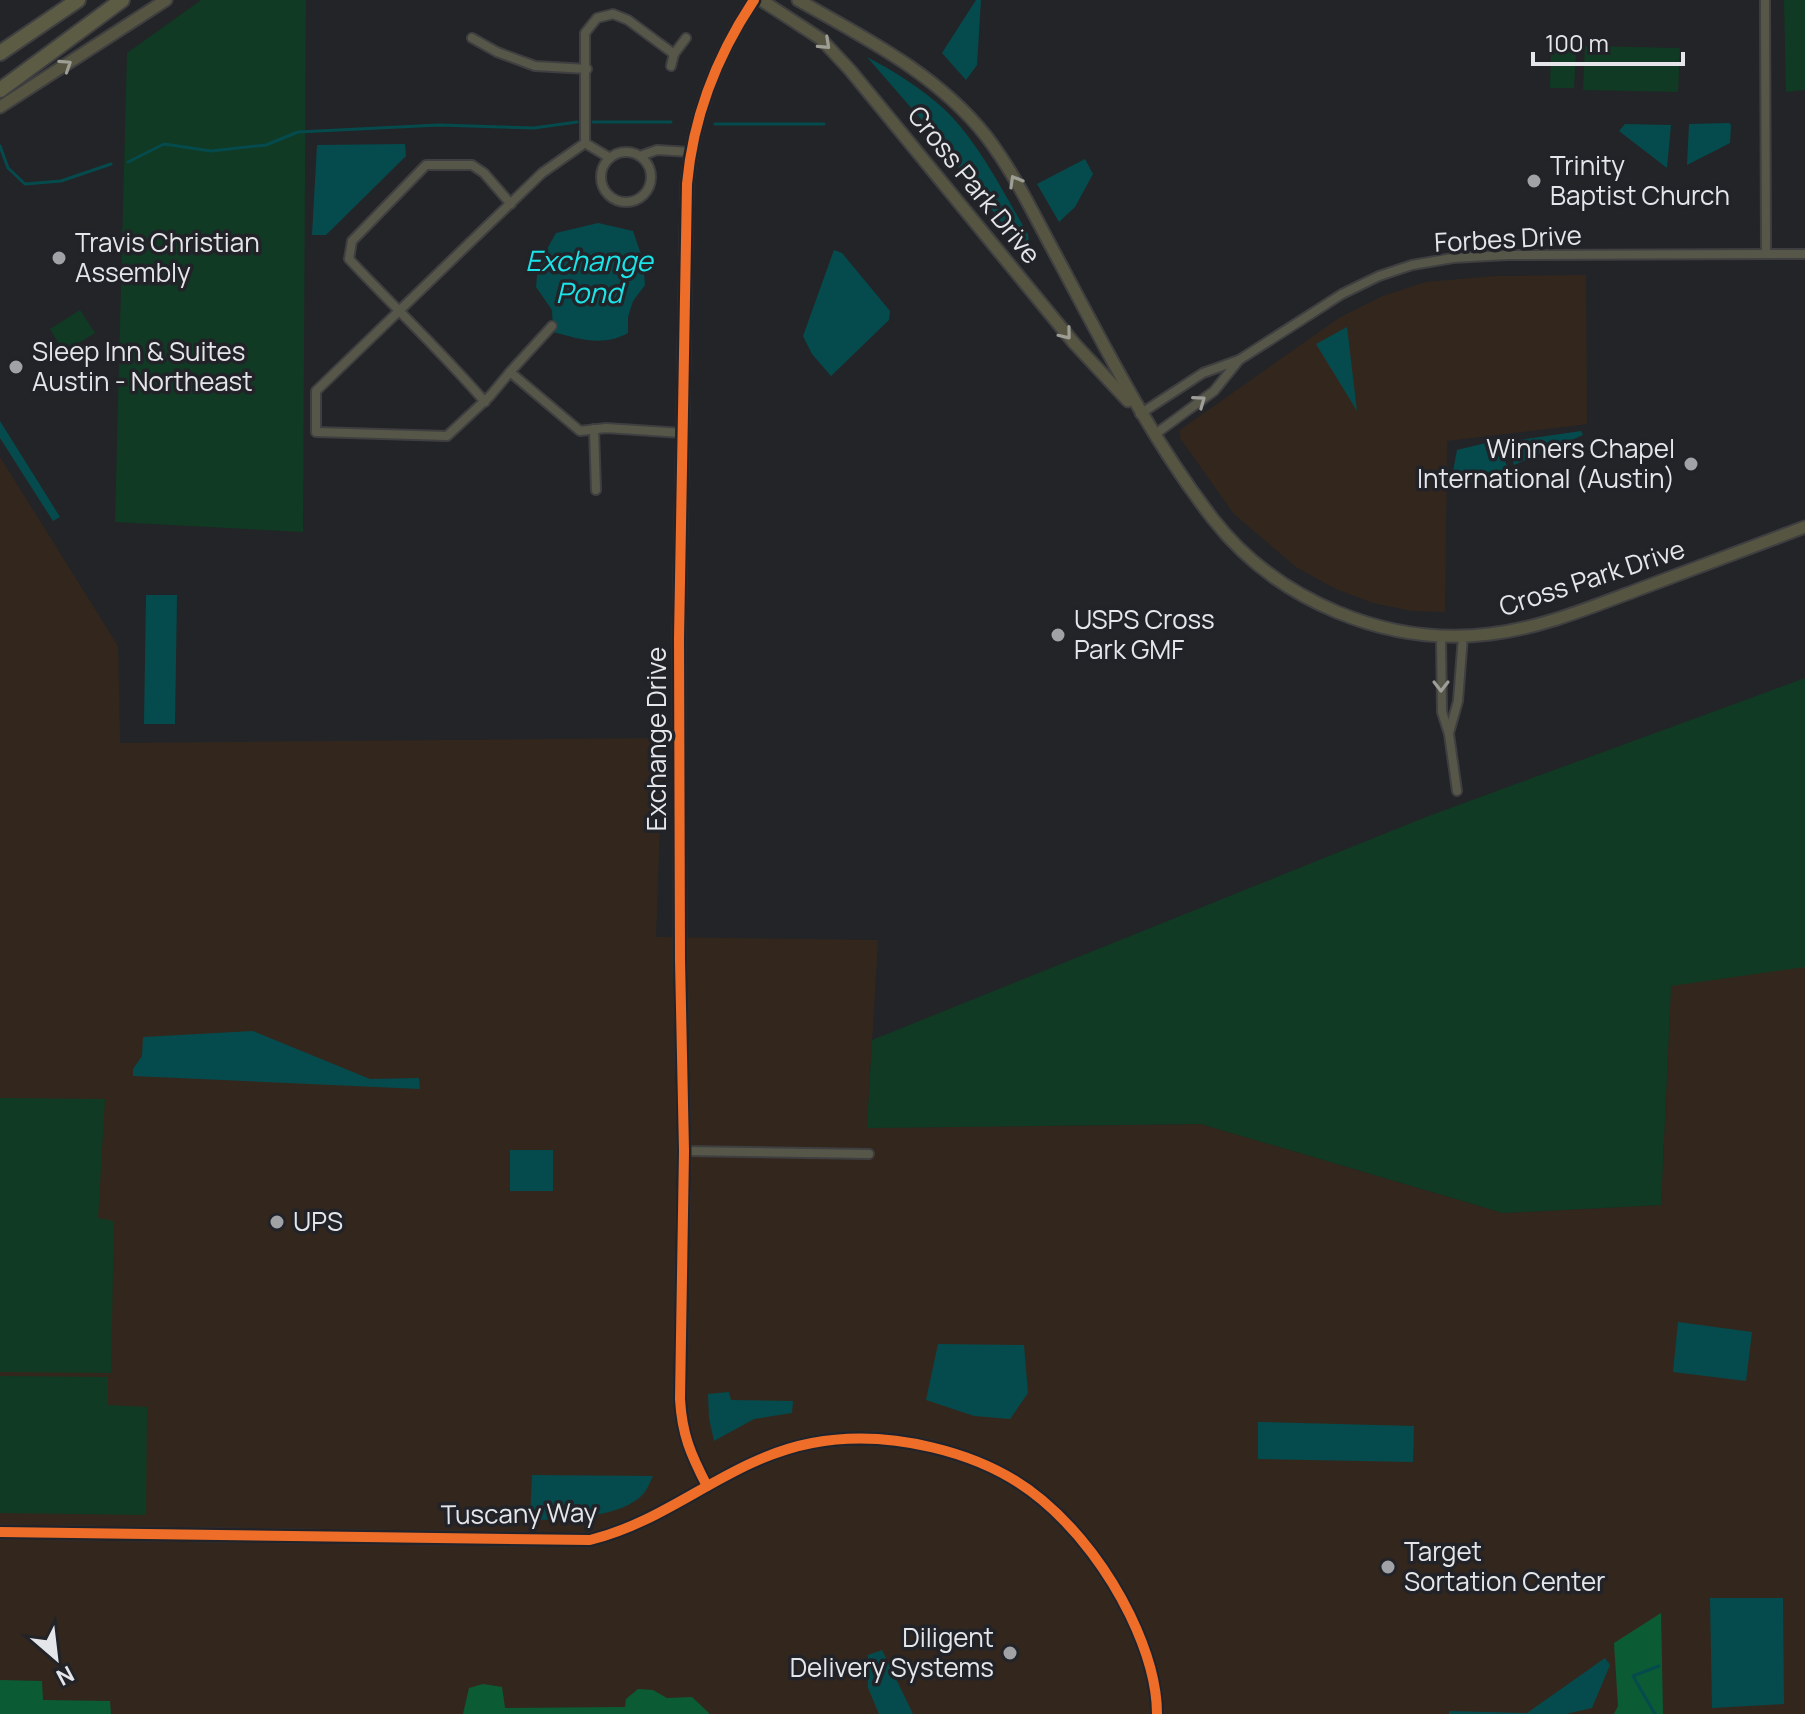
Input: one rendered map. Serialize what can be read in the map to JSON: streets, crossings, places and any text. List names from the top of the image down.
{
  "streets": {
    "street": [
      "Cross Park Drive",
      "Forbes Drive",
      "Exchange Drive",
      "Tuscany Way"
    ]
  },
  "crossings": [
    ["Cross Park Drive", "Forbes Drive"],
    ["Exchange Drive", "Tuscany Way"]
  ],
  "water": ["Exchange Pond"],
  "places": [
    "Trinity Baptist Church",
    "Travis Christian Assembly",
    "Sleep Inn & Suites Austin - Northeast",
    "Winners Chapel International (Austin)",
    "USPS Cross Park GMF",
    "UPS",
    "Target Sortation Center",
    "Diligent Delivery Systems"
  ],
  "scale_bar": "100 m",
  "north": "bottom right"
}
